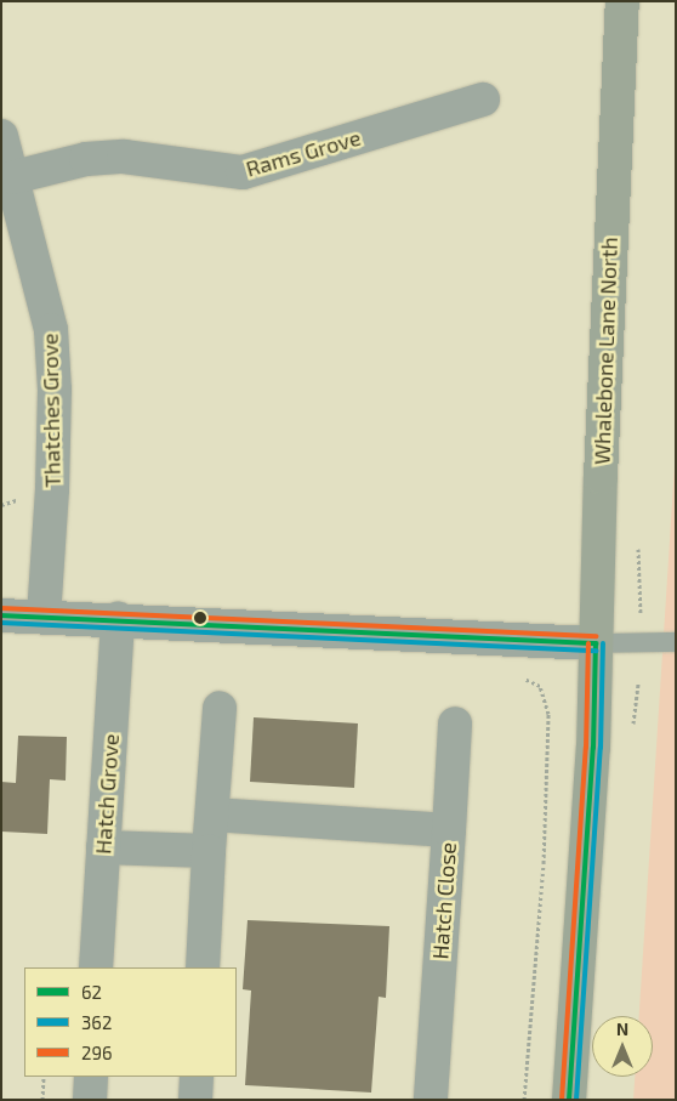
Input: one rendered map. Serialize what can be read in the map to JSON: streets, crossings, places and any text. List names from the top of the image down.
{
  "streets": {
    "main road": ["Whalebone Lane North"],
    "street": [
      "Rams Grove",
      "Thatches Grove",
      "Hatch Grove",
      "Hatch Close"
    ]
  },
  "crossings": [
    ["Rams Grove", "Thatches Grove"]
  ],
  "lines": ["transit line 296", "transit line 62", "transit line 362"],
  "legend": ["62", "362", "296"],
  "north": "top"
}
